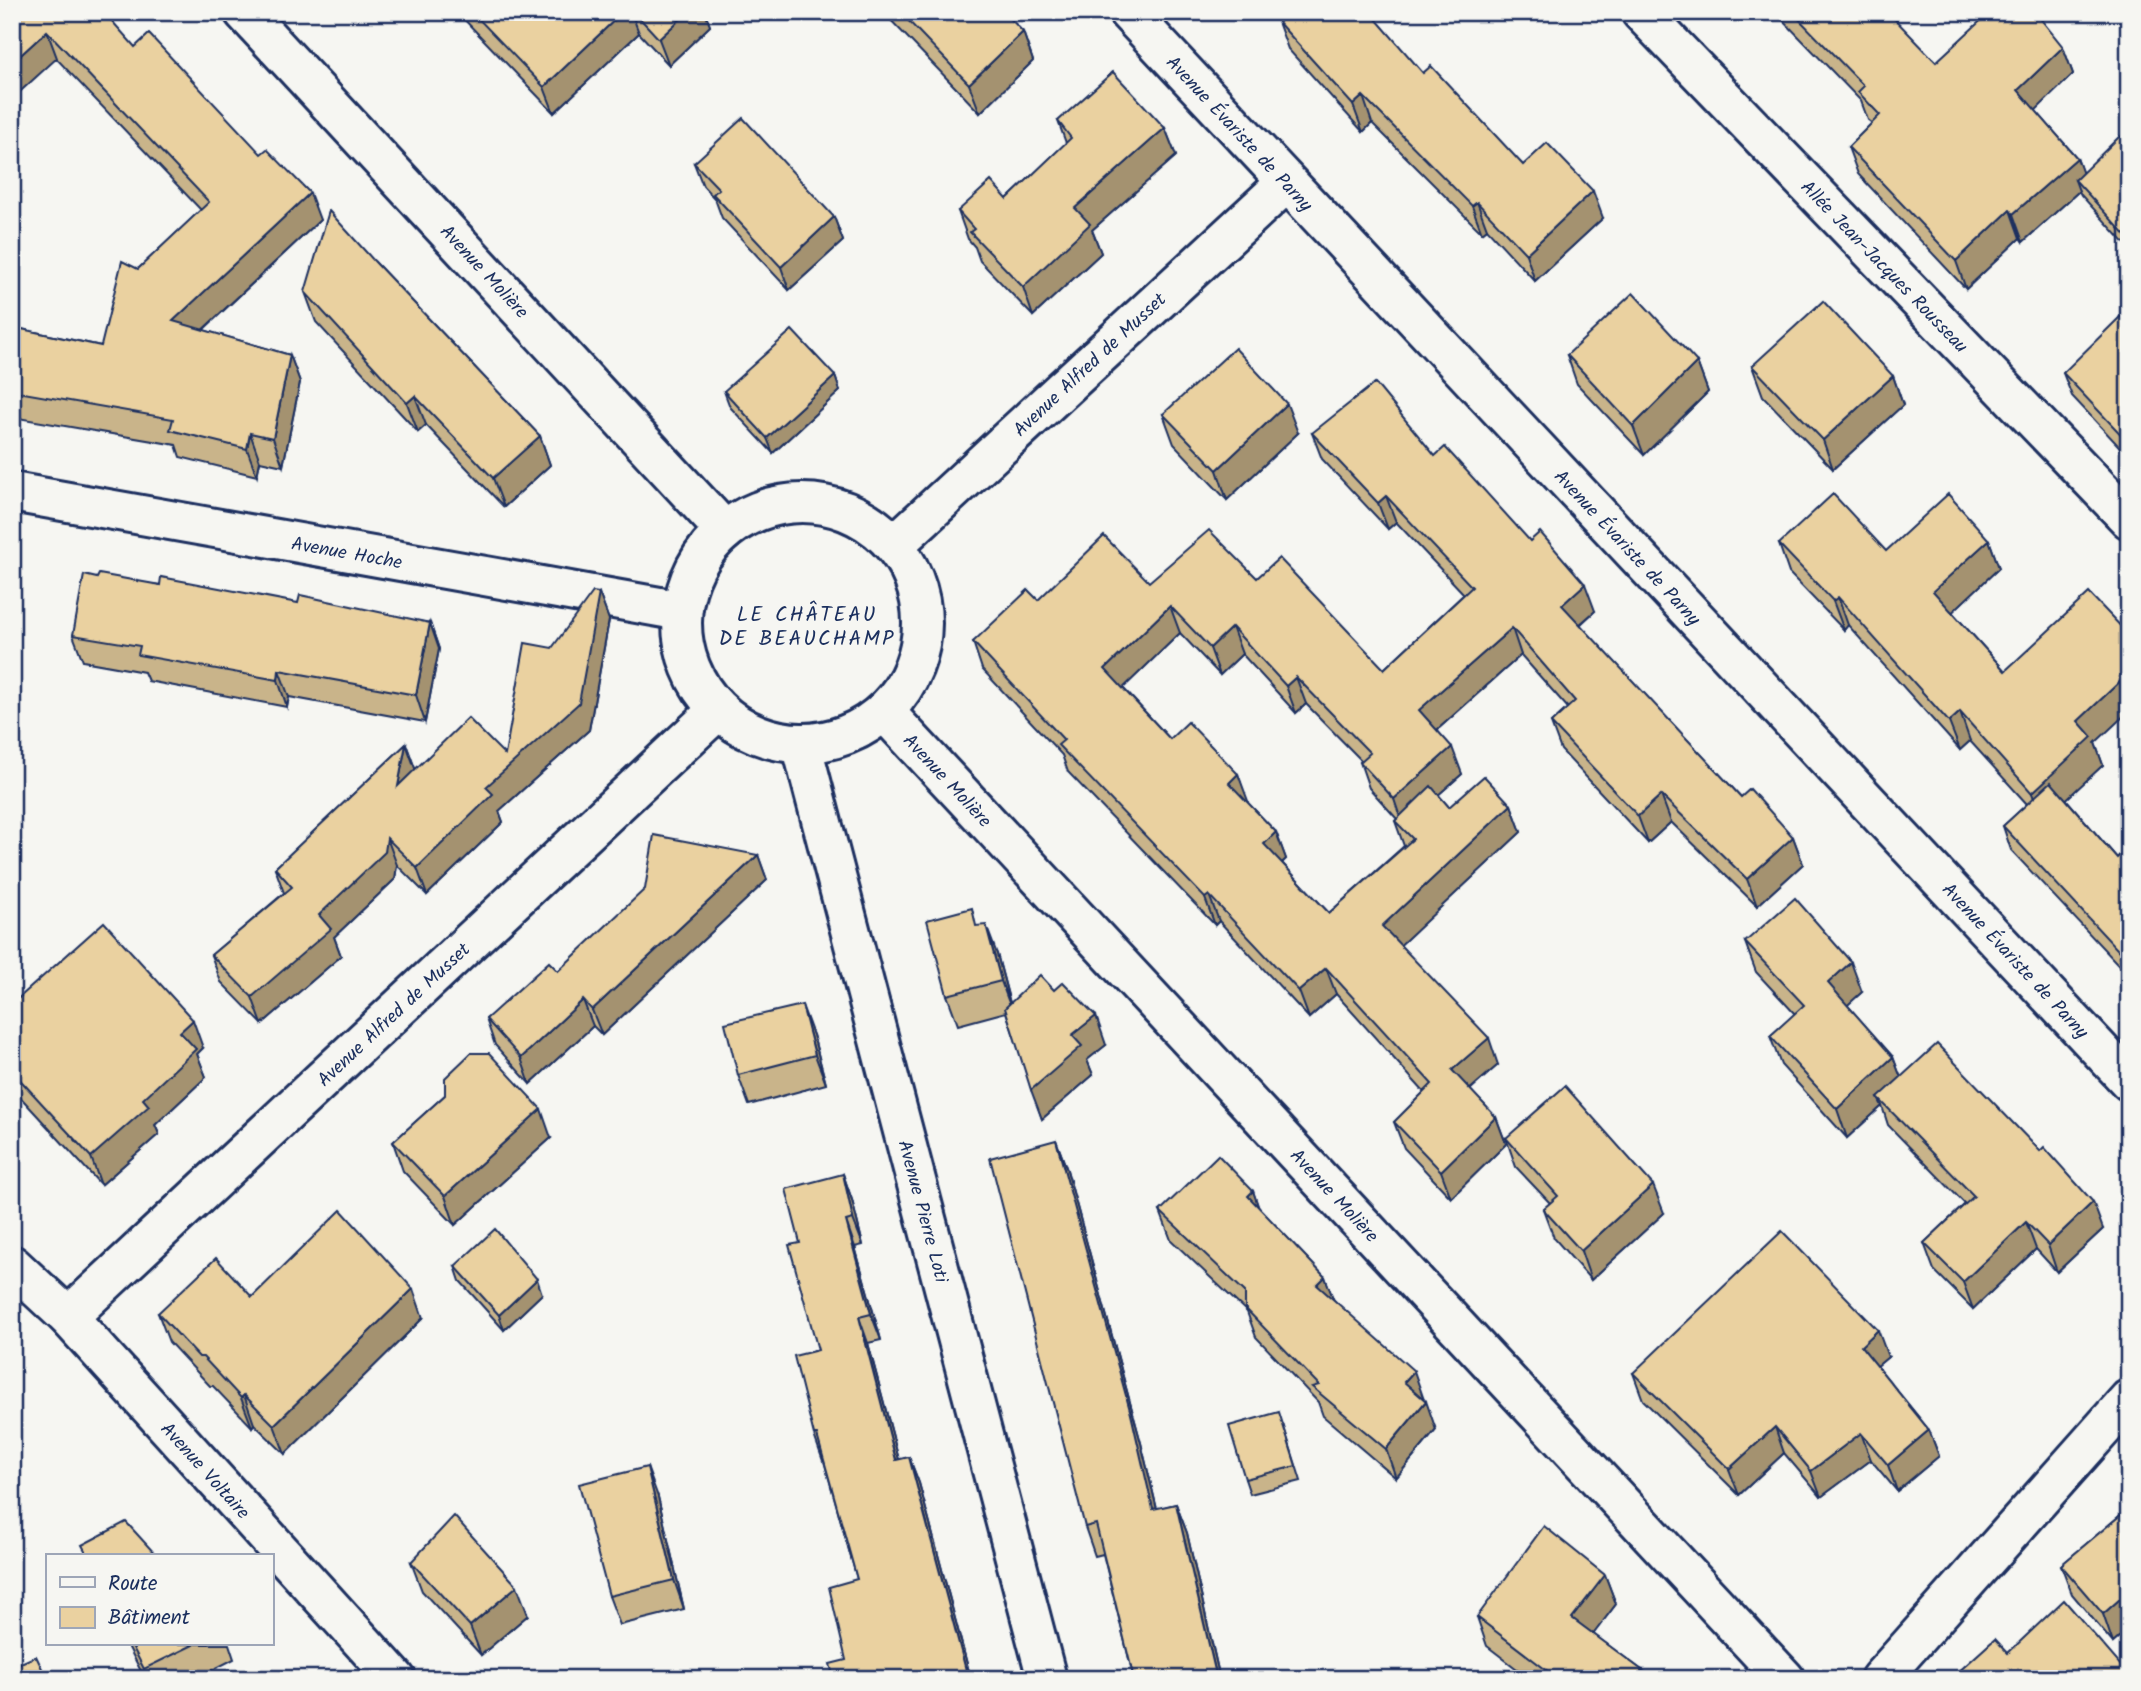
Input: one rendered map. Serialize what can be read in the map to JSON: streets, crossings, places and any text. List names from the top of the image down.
{
  "streets": {
    "street": [
      "Avenue Évariste de Parny",
      "Allée Jean-Jacques Rousseau",
      "Avenue Molière",
      "Avenue Alfred de Musset",
      "Avenue Hoche",
      "Avenue Pierre Loti",
      "Avenue Voltaire"
    ]
  },
  "crossings": [
    ["Avenue Évariste de Parny", "Avenue Alfred de Musset"],
    ["Avenue Molière", "Avenue Alfred de Musset"],
    ["Avenue Molière", "Avenue Hoche"],
    ["Avenue Molière", "Avenue Pierre Loti"],
    ["Avenue Alfred de Musset", "Avenue Hoche"],
    ["Avenue Alfred de Musset", "Avenue Pierre Loti"],
    ["Avenue Alfred de Musset", "Avenue Voltaire"],
    ["Avenue Hoche", "Avenue Pierre Loti"]
  ],
  "districts": ["LE CHÂTEAU DE BEAUCHAMP"],
  "legend": ["Route", "Bâtiment"]
}
